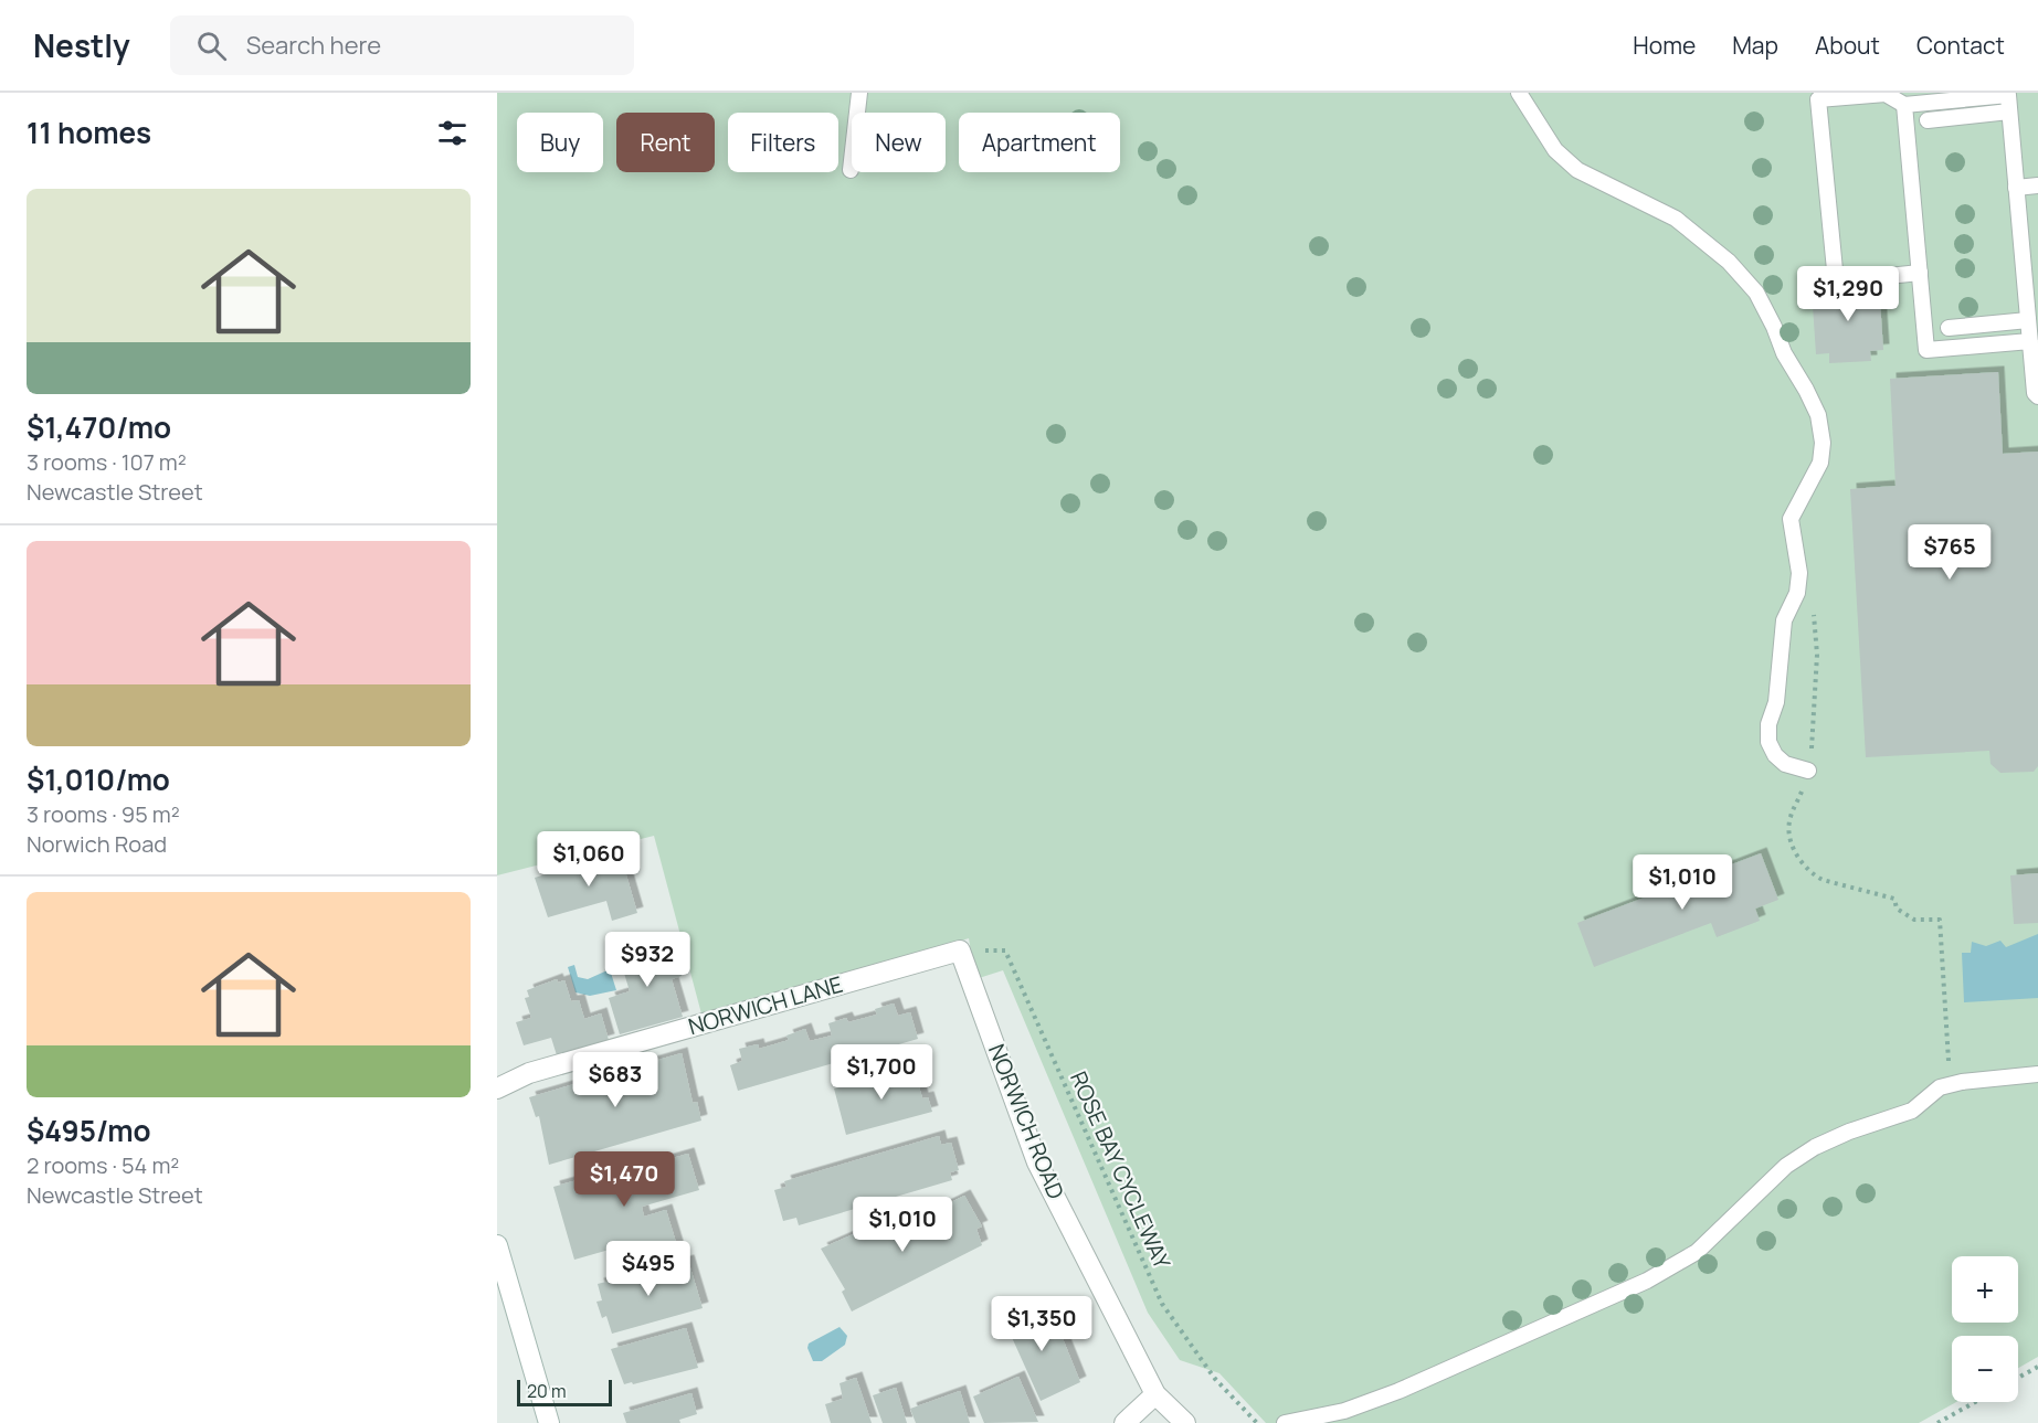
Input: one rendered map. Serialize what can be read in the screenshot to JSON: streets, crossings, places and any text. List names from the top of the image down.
{
  "streets": {
    "street": ["NORWICH LANE", "NORWICH ROAD"],
    "path": ["ROSE BAY CYCLEWAY"]
  },
  "crossings": [
    ["NORWICH LANE", "NORWICH ROAD"],
    ["NORWICH LANE", "ROSE BAY CYCLEWAY"],
    ["NORWICH ROAD", "ROSE BAY CYCLEWAY"]
  ],
  "scale_bar": "20 m",
  "page": {
    "header": "Nestly",
    "search": "Search here",
    "nav": [
      "Home",
      "Map",
      "About",
      "Contact"
    ],
    "heading": "11 homes",
    "chip": [
      "Buy",
      "Rent",
      "Filters",
      "New",
      "Apartment"
    ],
    "list": [
      {
        "name": "$1,470/mo",
        "note": "3 rooms · 107 m² · Newcastle Street"
      },
      {
        "name": "$1,010/mo",
        "note": "3 rooms · 95 m² · Norwich Road"
      },
      {
        "name": "$495/mo",
        "note": "2 rooms · 54 m² · Newcastle Street"
      }
    ],
    "price": [
      "$1,290",
      "$765",
      "$1,060",
      "$1,010",
      "$932",
      "$1,700",
      "$683",
      "$1,470",
      "$1,010",
      "$495",
      "$1,350"
    ],
    "map_buttons": ["+", "−"],
    "scale": "20 m"
  }
}
